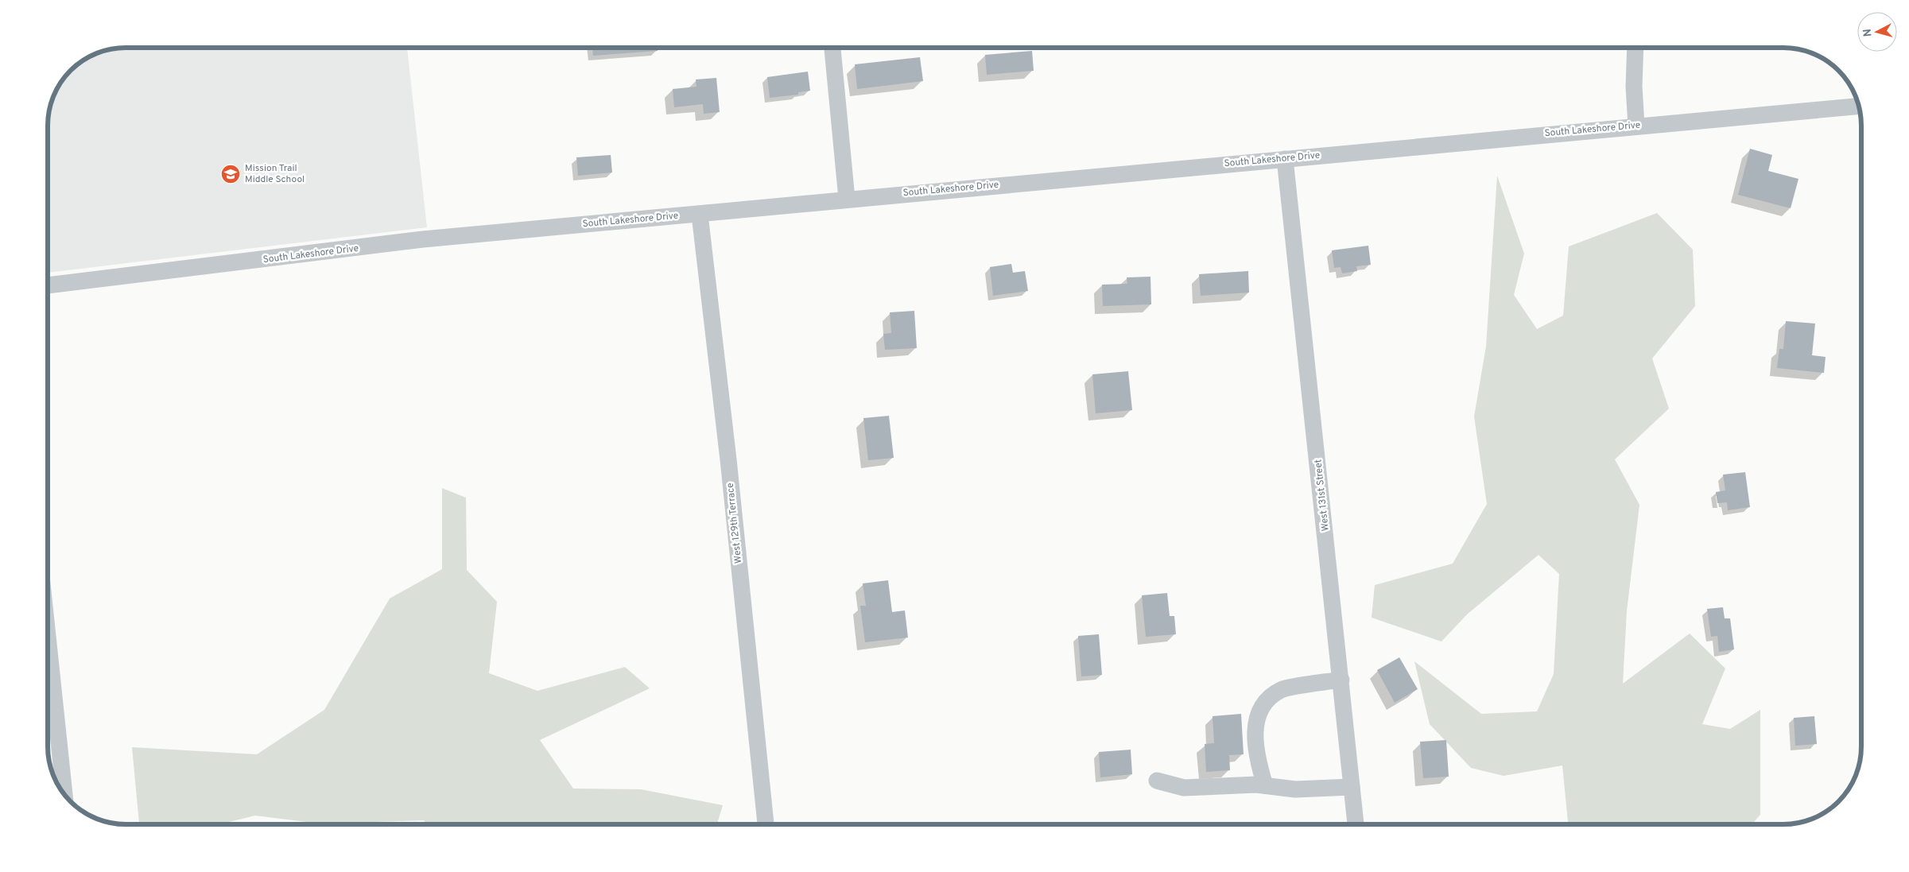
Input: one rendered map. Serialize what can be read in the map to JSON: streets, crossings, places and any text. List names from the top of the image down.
{
  "streets": {
    "street": ["South Lakeshore Drive", "West 131st Street", "West 129th Terrace"]
  },
  "crossings": [
    ["South Lakeshore Drive", "West 131st Street"],
    ["South Lakeshore Drive", "West 129th Terrace"]
  ],
  "places": {
    "school or university": ["Mission Trail Middle School"]
  },
  "north": "left"
}
